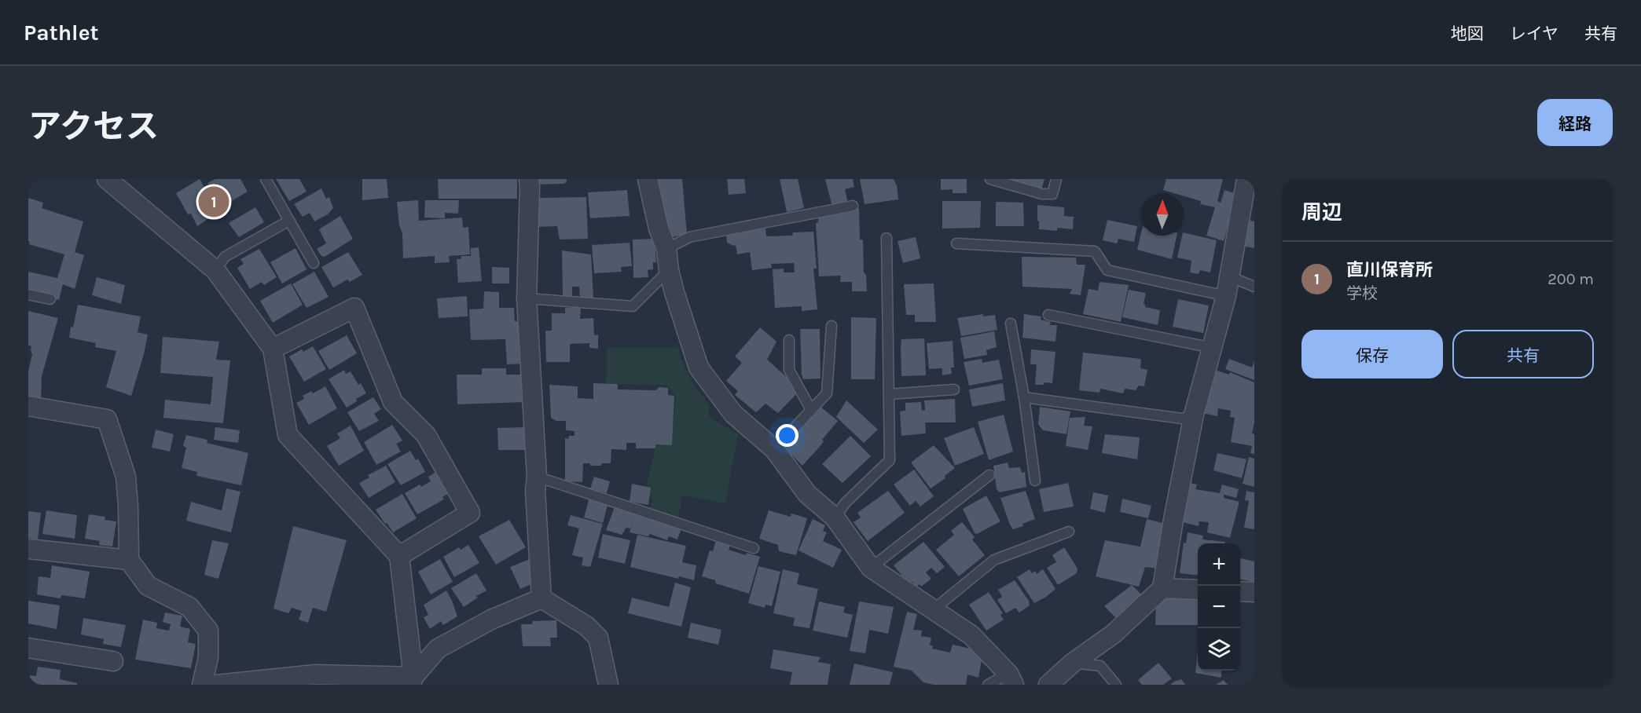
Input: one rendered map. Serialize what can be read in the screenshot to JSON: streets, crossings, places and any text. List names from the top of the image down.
{
  "north": "top",
  "page": {
    "header": "Pathlet",
    "nav": ["地図", "レイヤ", "共有"],
    "title": "アクセス",
    "buttons": [
      "経路",
      ["保存", "共有"]
    ],
    "heading": "周辺",
    "pins": "1",
    "list": [
      {
        "mark": "1",
        "name": "直川保育所",
        "note": "学校",
        "value": "200 m"
      }
    ],
    "map_buttons": ["+", "−"]
  }
}
